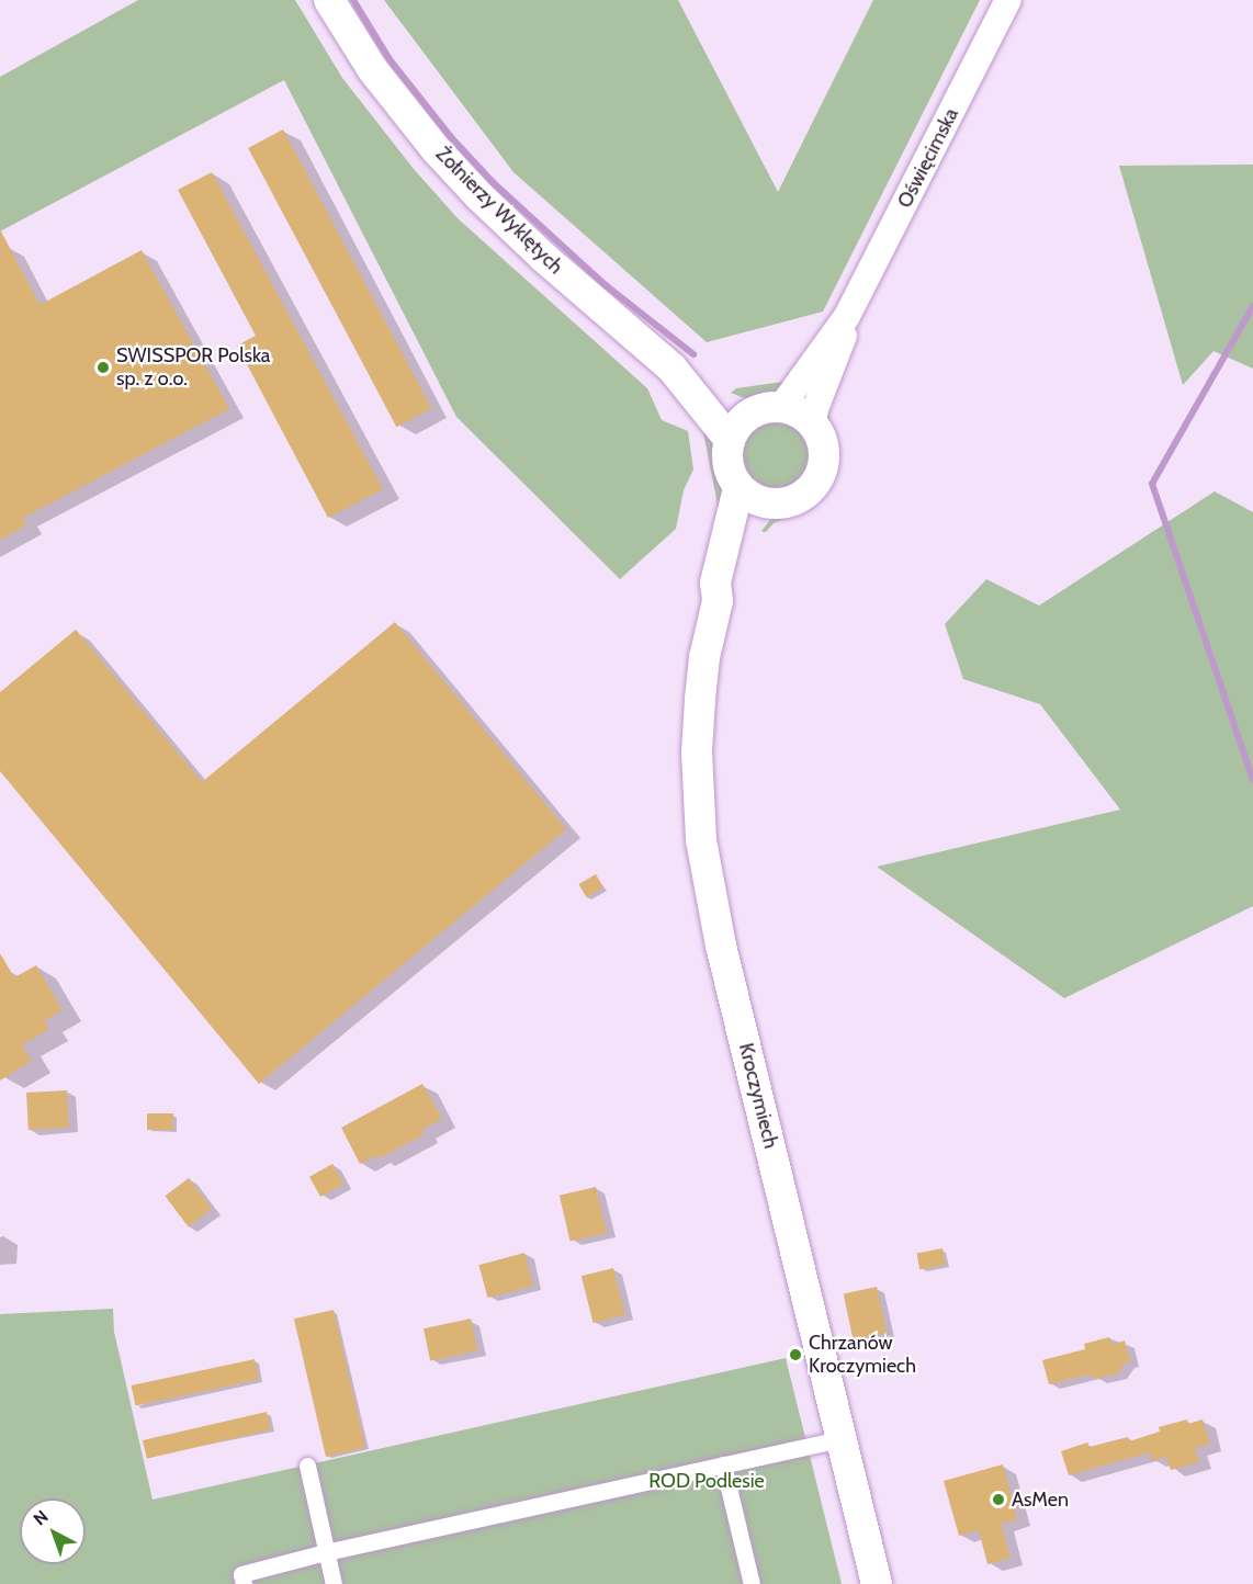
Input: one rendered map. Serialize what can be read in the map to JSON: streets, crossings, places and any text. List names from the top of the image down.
{
  "streets": {
    "main road": ["Żołnierzy Wyklętych", "Kroczymiech"],
    "street": ["Oświęcimska"]
  },
  "crossings": [
    ["Oświęcimska", "Żołnierzy Wyklętych"],
    ["Oświęcimska", "Kroczymiech"],
    ["Żołnierzy Wyklętych", "Kroczymiech"]
  ],
  "parks": ["ROD Podlesie"],
  "places": ["SWISSPOR Polska sp. z o.o.", "Chrzanów Kroczymiech", "AsMen"],
  "north": "top left"
}
